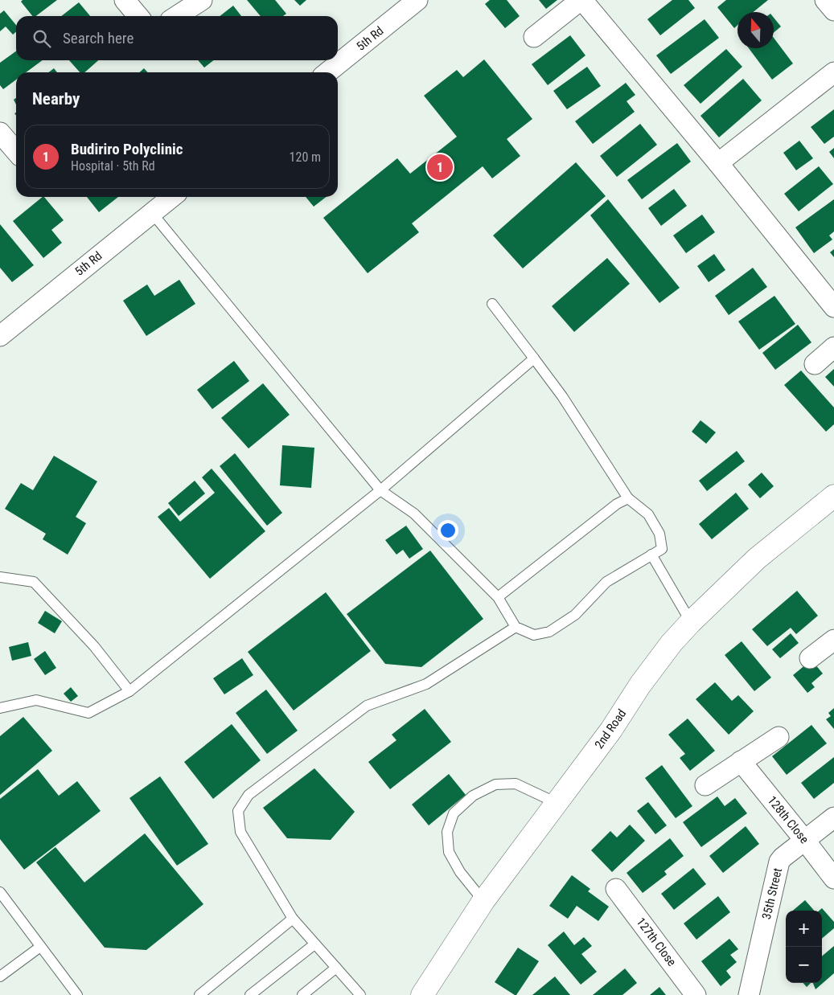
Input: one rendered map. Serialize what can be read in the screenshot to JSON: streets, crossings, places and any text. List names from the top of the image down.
{
  "streets": {
    "street": [
      "5th Rd",
      "2nd Road",
      "128th Close",
      "35th Street",
      "127th Close"
    ]
  },
  "crossings": [
    ["128th Close", "35th Street"]
  ],
  "north": "top",
  "page": {
    "search": "Search here",
    "heading": "Nearby",
    "list": [
      {
        "mark": "1",
        "name": "Budiriro Polyclinic",
        "note": "Hospital · 5th Rd",
        "value": "120 m"
      }
    ],
    "pins": "1",
    "map_buttons": ["+", "−"]
  }
}
